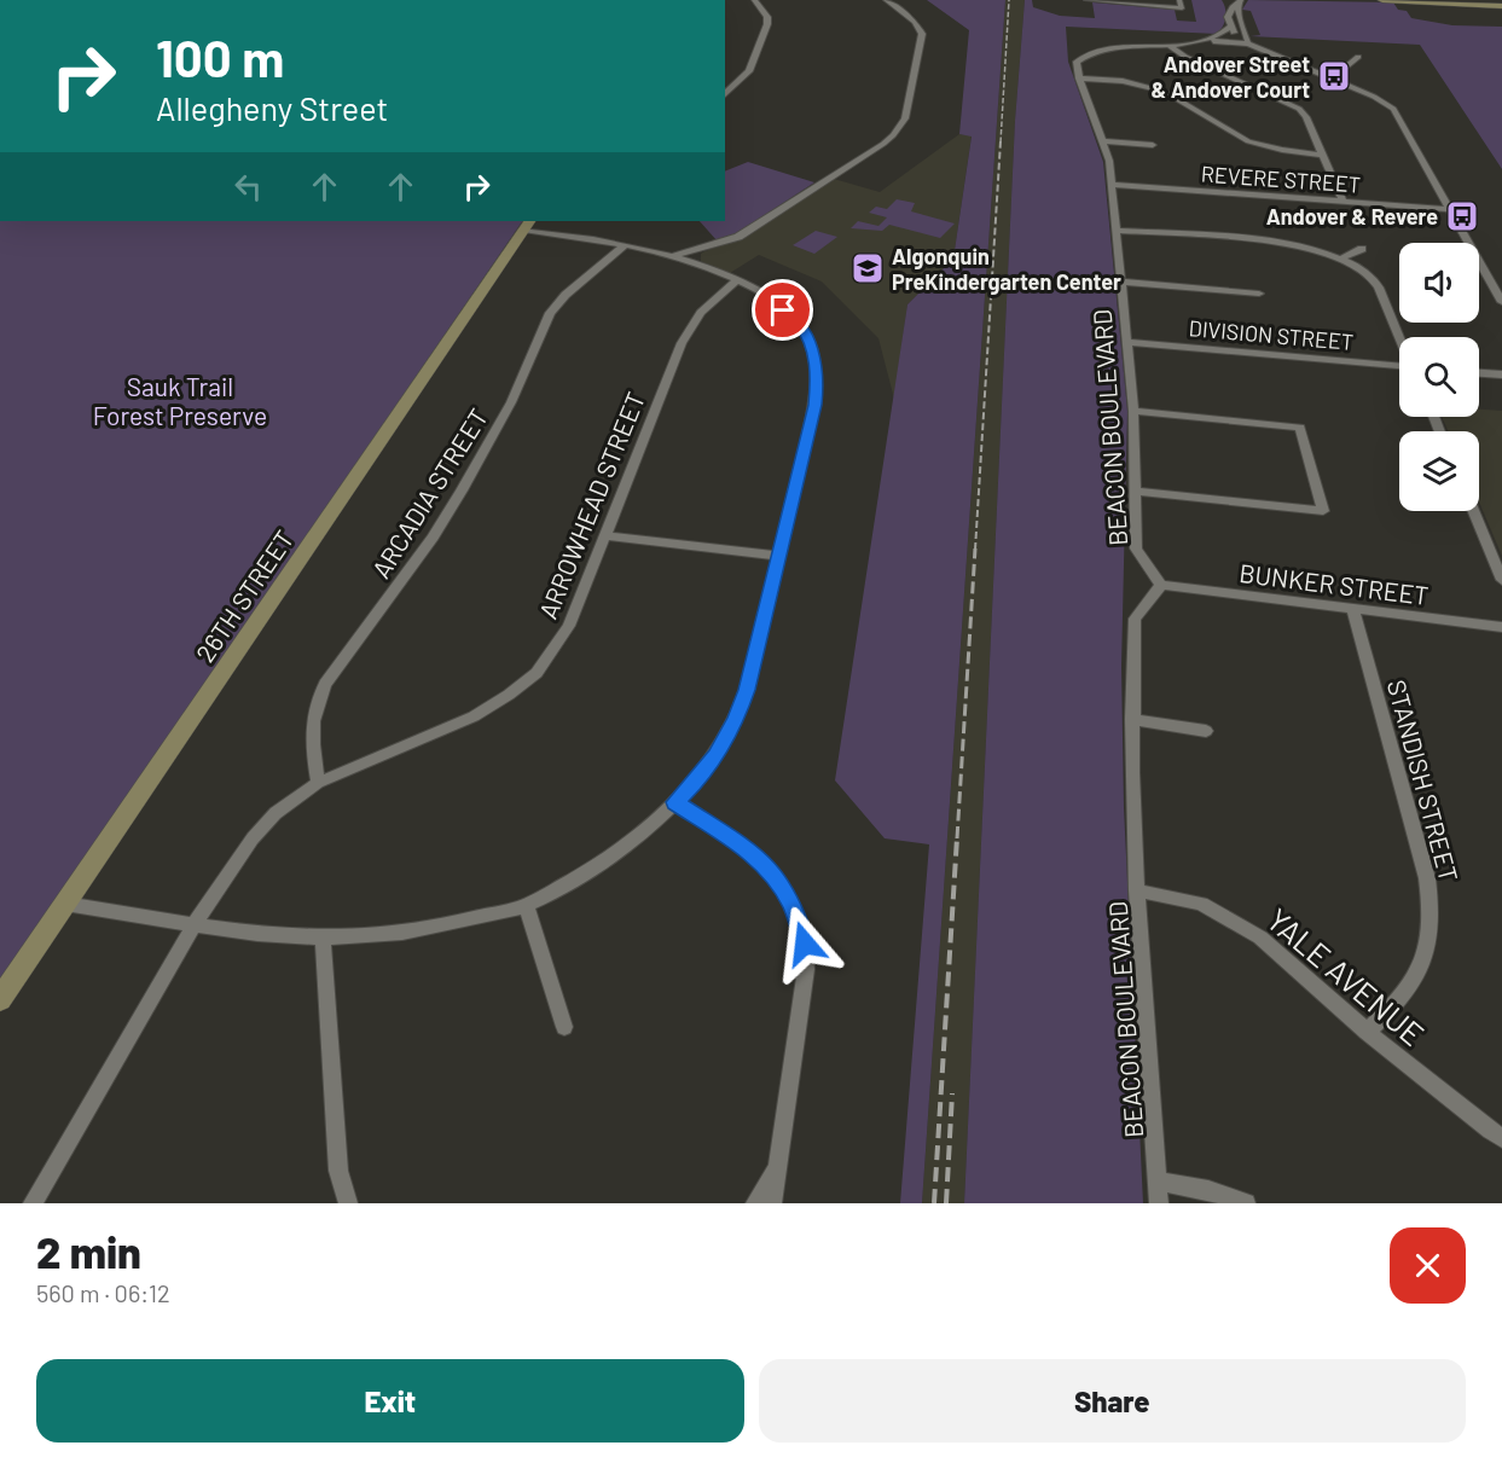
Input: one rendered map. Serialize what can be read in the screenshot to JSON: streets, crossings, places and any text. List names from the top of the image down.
{
  "streets": {
    "street": [
      "REVERE STREET",
      "DIVISION STREET",
      "BEACON BOULEVARD",
      "ARCADIA STREET",
      "ARROWHEAD STREET",
      "BUNKER STREET",
      "26TH STREET",
      "STANDISH STREET",
      "YALE AVENUE"
    ]
  },
  "crossings": [
    ["REVERE STREET", "BEACON BOULEVARD"],
    ["DIVISION STREET", "BEACON BOULEVARD"],
    ["BEACON BOULEVARD", "BUNKER STREET"],
    ["BEACON BOULEVARD", "YALE AVENUE"],
    ["ARCADIA STREET", "ARROWHEAD STREET"],
    ["BUNKER STREET", "STANDISH STREET"],
    ["STANDISH STREET", "YALE AVENUE"]
  ],
  "parks": ["Sauk Trail Forest Preserve"],
  "places": {
    "bus stop": ["Andover Street & Andover Court", "Andover & Revere"],
    "school or university": ["Algonquin PreKindergarten Center"]
  },
  "page": {
    "turn": ["100 m", "Allegheny Street"],
    "heading": ["2 min", "560 m · 06:12"],
    "buttons": ["Exit", "Share"]
  }
}
